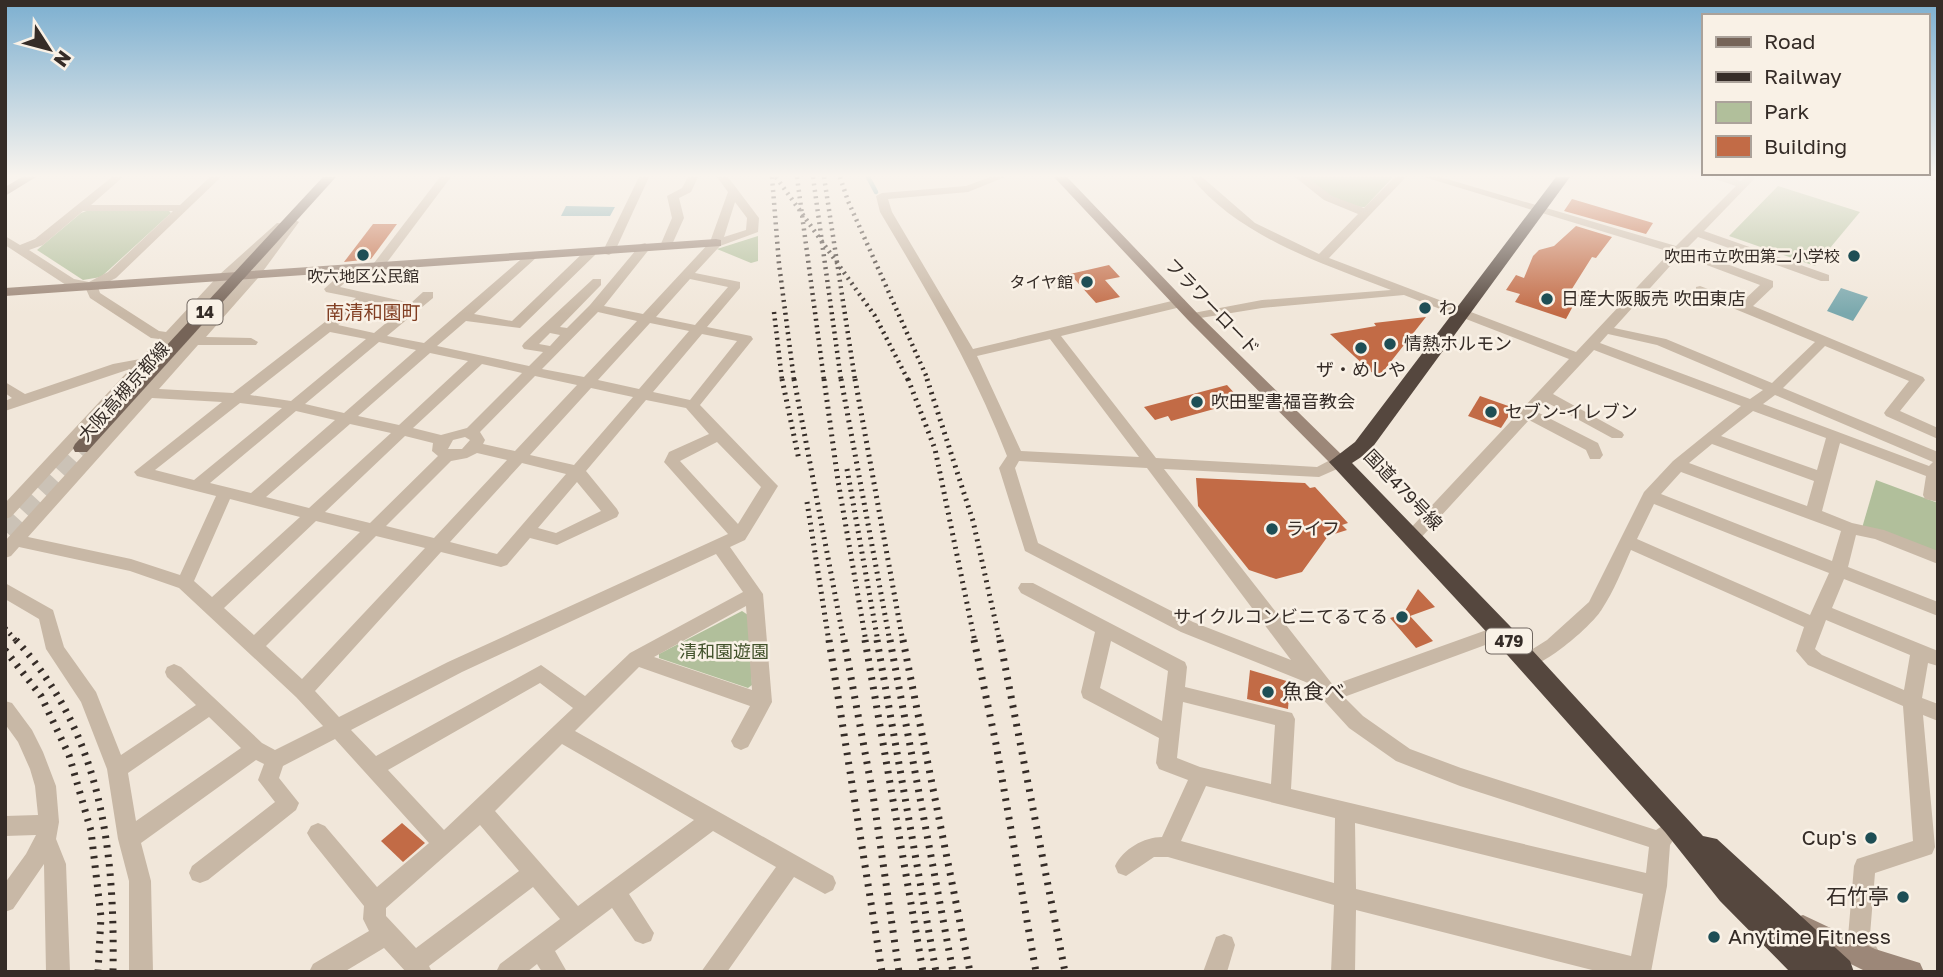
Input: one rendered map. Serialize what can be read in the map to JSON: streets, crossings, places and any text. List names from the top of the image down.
{
  "streets": {
    "highway": ["国道479号線", "479"],
    "main road": ["14", "大阪高槻京都線"],
    "street": ["フラワーロード"]
  },
  "crossings": [
    ["フラワーロード", "国道479号線"]
  ],
  "districts": ["南清和園町"],
  "parks": ["清和園遊園"],
  "places": [
    "吹六地区公民館",
    "吹田市立吹田第二小学校",
    "タイヤ館",
    "日産大阪販売 吹田東店",
    "わ",
    "情熱ホルモン",
    "ザ・めしや",
    "吹田聖書福音教会",
    "セブン-イレブン",
    "ライフ",
    "サイクルコンビニてるてる",
    "魚食べ",
    "Cup's",
    "石竹亭",
    "Anytime Fitness"
  ],
  "legend": [
    "Road",
    "Railway",
    "Park",
    "Building"
  ],
  "north": "bottom right"
}
